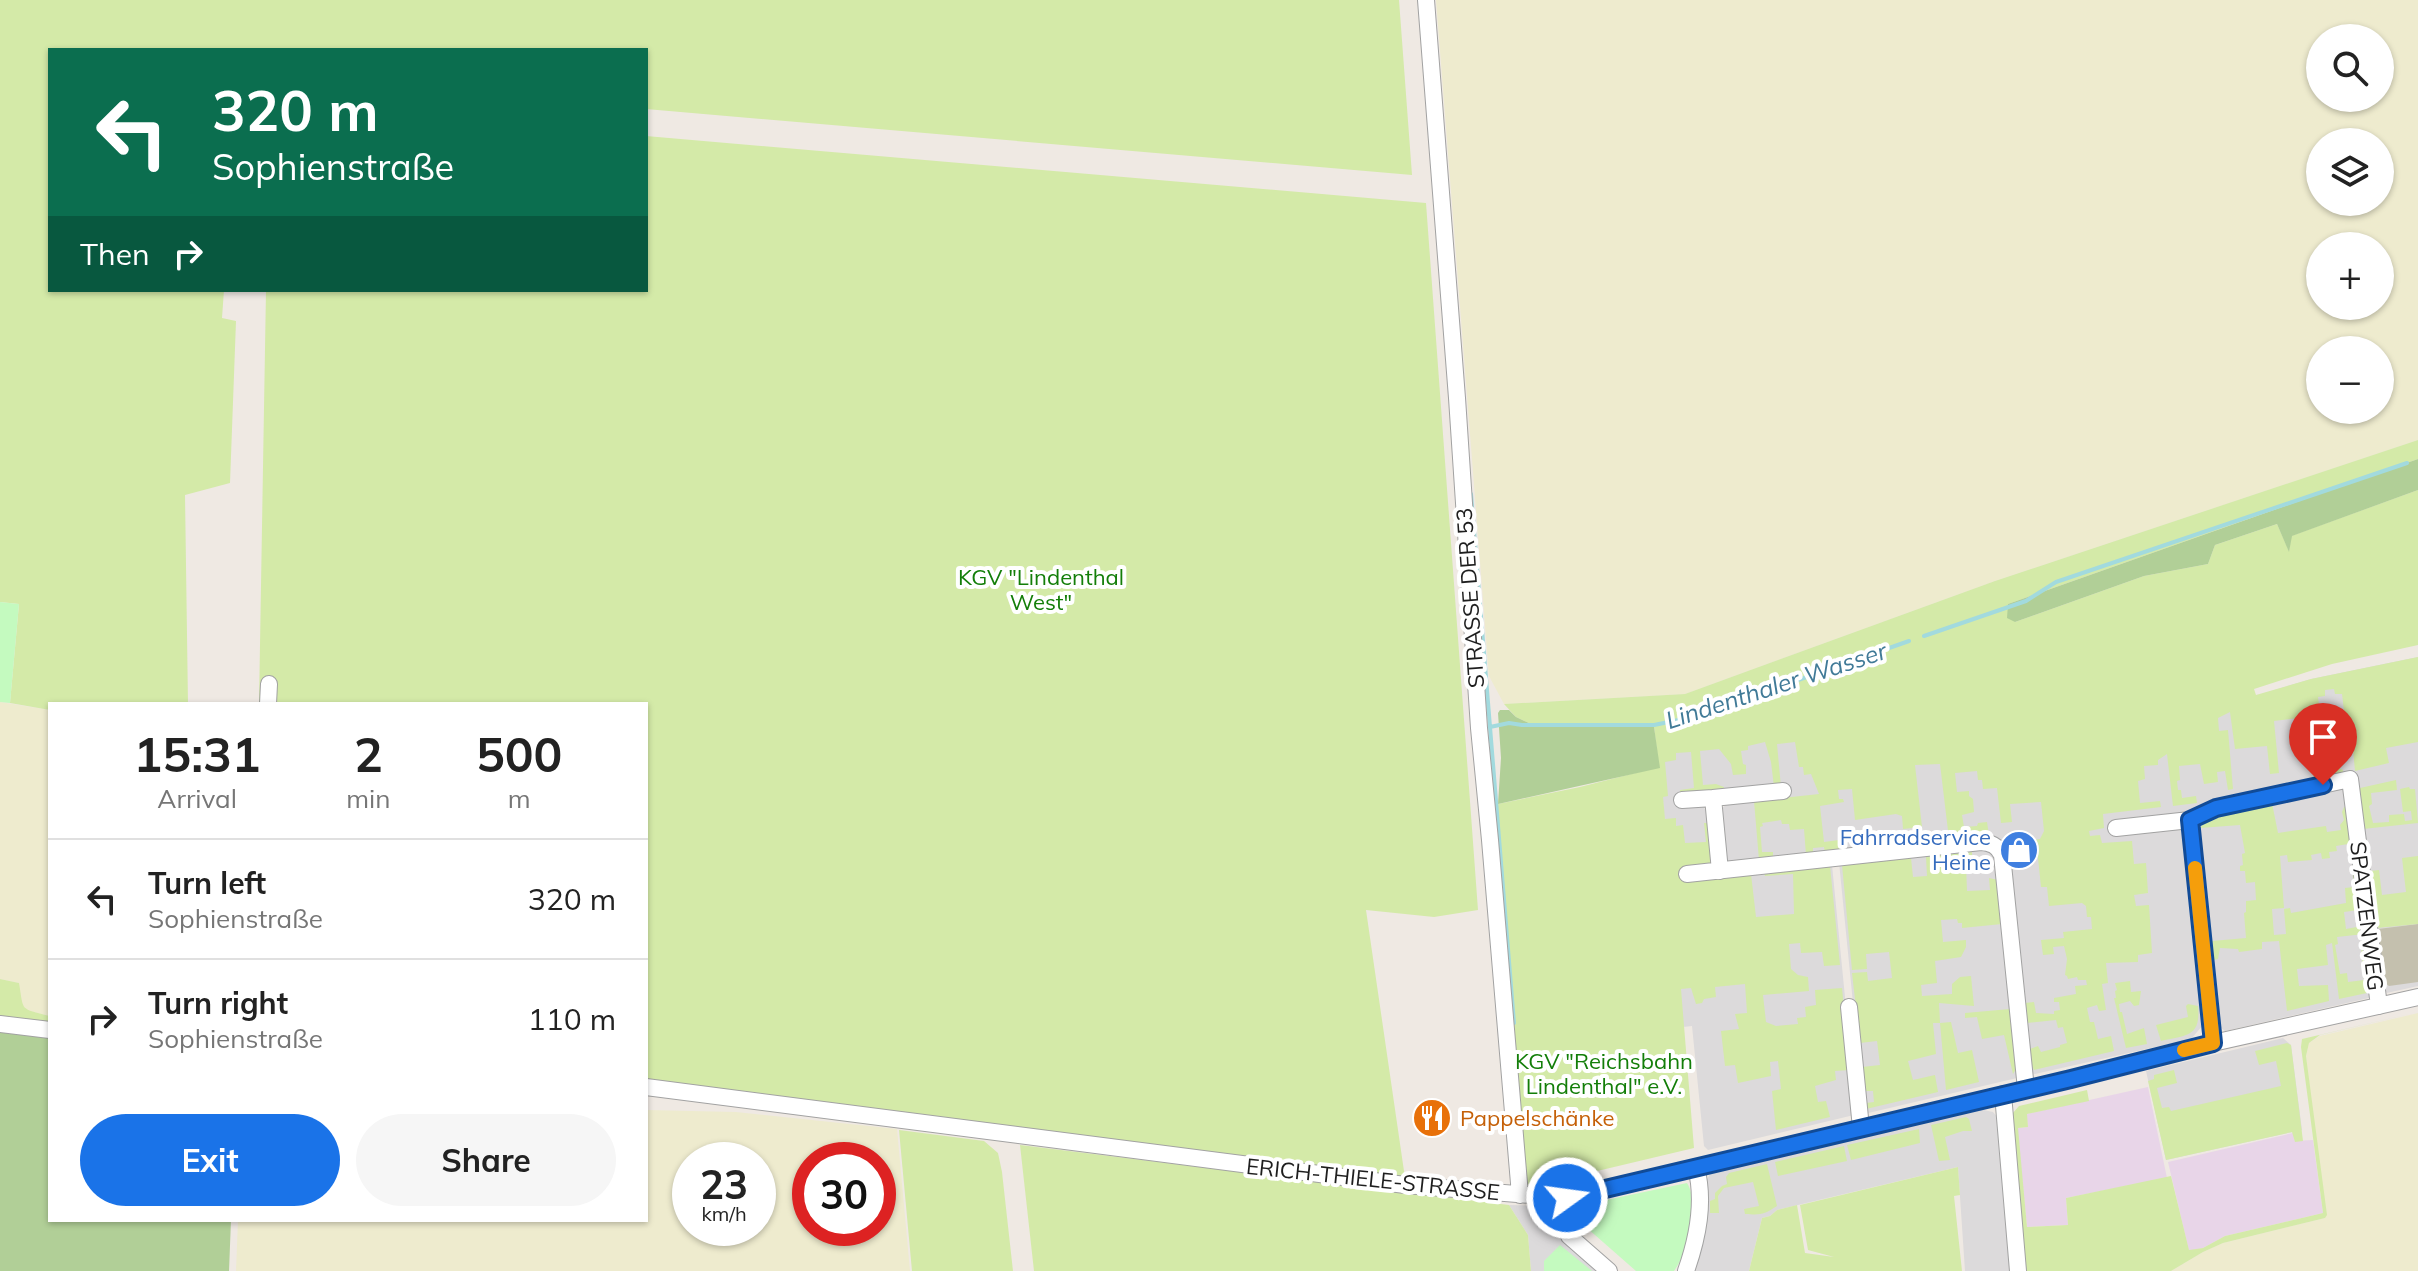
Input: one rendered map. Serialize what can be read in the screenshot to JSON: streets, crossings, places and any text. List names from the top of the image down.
{
  "streets": {
    "street": ["STRASSE DER 53", "SPATZENWEG", "ERICH-THIELE-STRASSE"]
  },
  "crossings": [
    ["STRASSE DER 53", "ERICH-THIELE-STRASSE"],
    ["SPATZENWEG", "ERICH-THIELE-STRASSE"]
  ],
  "water": ["Lindenthaler Wasser"],
  "parks": ["KGV \"Lindenthal West\"", "KGV \"Reichsbahn Lindenthal\" e.V."],
  "places": {
    "shop": ["Fahrradservice Heine"],
    "restaurant": ["Pappelschänke"]
  },
  "page": {
    "map_buttons": ["+", "−"],
    "turn": ["320 m", "Sophienstraße"],
    "then": "Then",
    "eta": [
      "15:31",
      "Arrival",
      "2",
      "min",
      "500",
      "m"
    ],
    "list": [
      {
        "name": "Turn left",
        "note": "Sophienstraße",
        "value": "320 m"
      },
      {
        "name": "Turn right",
        "note": "Sophienstraße",
        "value": "110 m"
      }
    ],
    "buttons": ["Exit", "Share"],
    "speed": "23 km/h",
    "limit": "30"
  }
}
